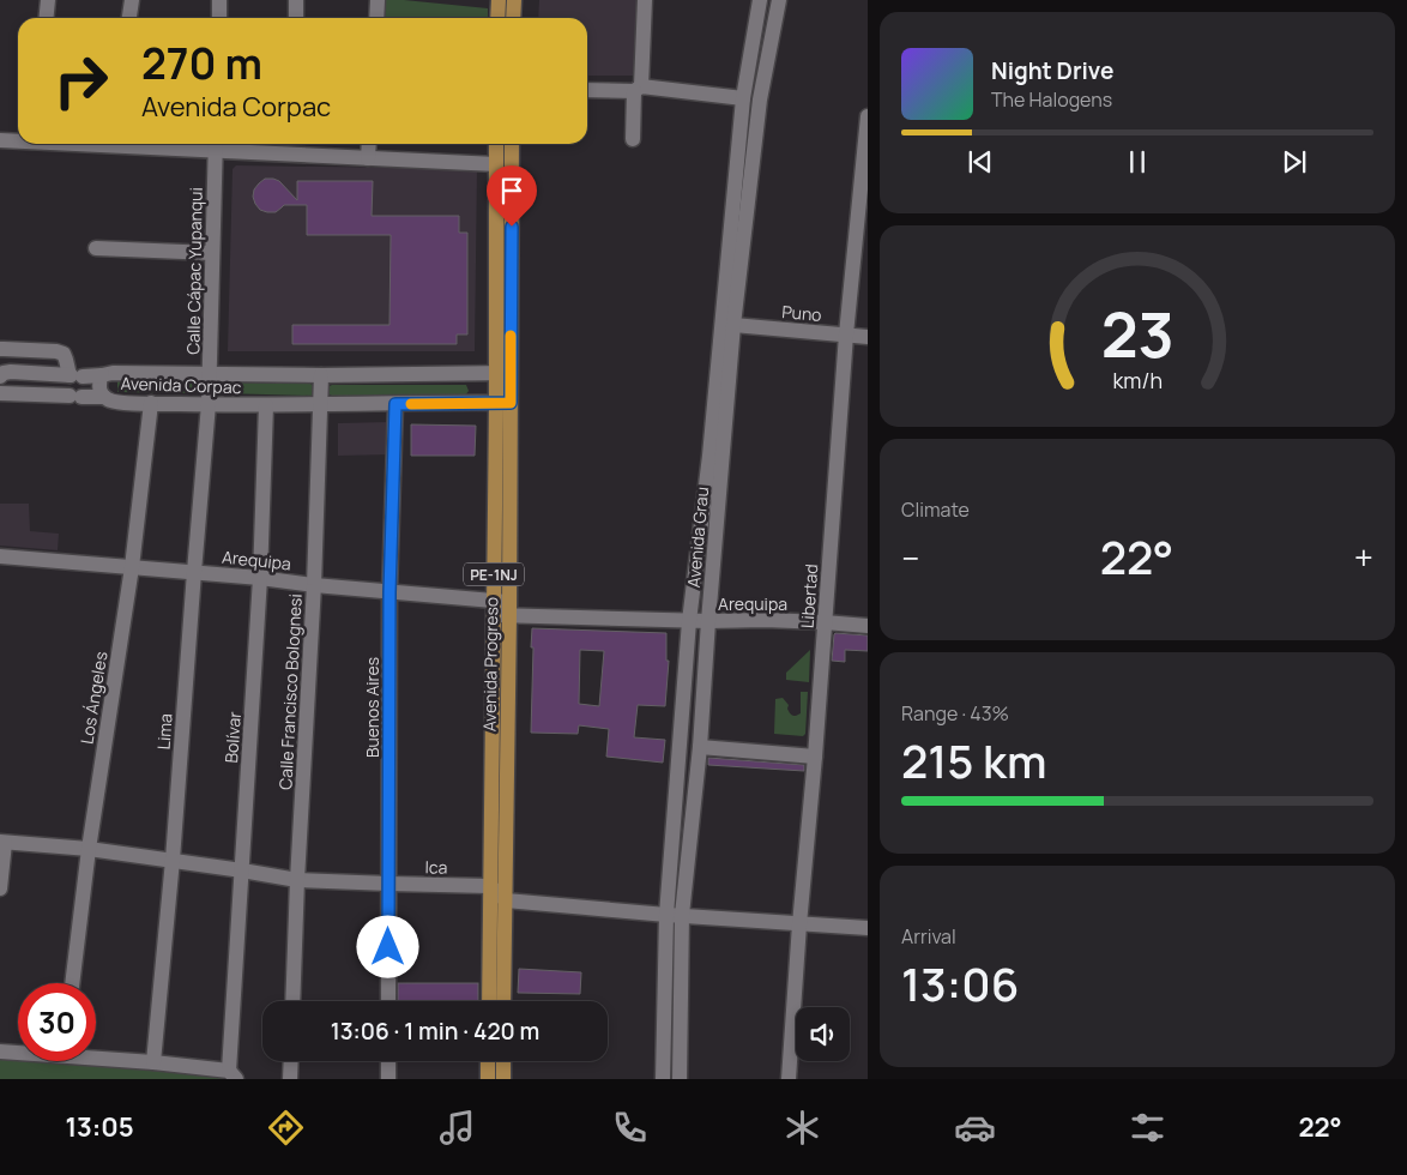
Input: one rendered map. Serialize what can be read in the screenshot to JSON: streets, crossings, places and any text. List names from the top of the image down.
{
  "streets": {
    "main road": ["PE-1NJ", "Avenida Progreso"],
    "street": [
      "Calle Cápac Yupanqui",
      "Puno",
      "Avenida Corpac",
      "Avenida Grau",
      "Arequipa",
      "Libertad",
      "Calle Francisco Bolognesi",
      "Los Ángeles",
      "Buenos Aires",
      "Lima",
      "Bolívar",
      "Ica"
    ]
  },
  "crossings": [
    ["Calle Cápac Yupanqui", "Avenida Corpac"],
    ["Calle Cápac Yupanqui", "Lima"],
    ["Puno", "Avenida Grau"],
    ["Puno", "Libertad"],
    ["Avenida Corpac", "Avenida Progreso"],
    ["Avenida Corpac", "Calle Francisco Bolognesi"],
    ["Avenida Corpac", "Los Ángeles"],
    ["Avenida Corpac", "Buenos Aires"],
    ["Avenida Corpac", "Lima"],
    ["Avenida Corpac", "Bolívar"],
    ["Avenida Grau", "Arequipa"],
    ["Arequipa", "Libertad"],
    ["Arequipa", "Avenida Progreso"],
    ["Arequipa", "Calle Francisco Bolognesi"],
    ["Arequipa", "Los Ángeles"],
    ["Arequipa", "Buenos Aires"],
    ["Arequipa", "Lima"],
    ["Arequipa", "Bolívar"],
    ["Avenida Progreso", "Ica"],
    ["Calle Francisco Bolognesi", "Ica"],
    ["Los Ángeles", "Ica"],
    ["Buenos Aires", "Ica"],
    ["Lima", "Ica"],
    ["Bolívar", "Ica"]
  ],
  "page": {
    "turn": ["270 m", "Avenida Corpac"],
    "song": ["Night Drive", "The Halogens"],
    "tile": [
      "Climate",
      ["Range · 43%", "215 km"],
      ["Arrival", "13:06"]
    ],
    "heat": ["−", "22°", "+"],
    "limit": "30",
    "trip": "13:06 · 1 min · 420 m",
    "tabs": ["13:05", "22°"],
    "gauge": ["23", "km/h"]
  }
}
